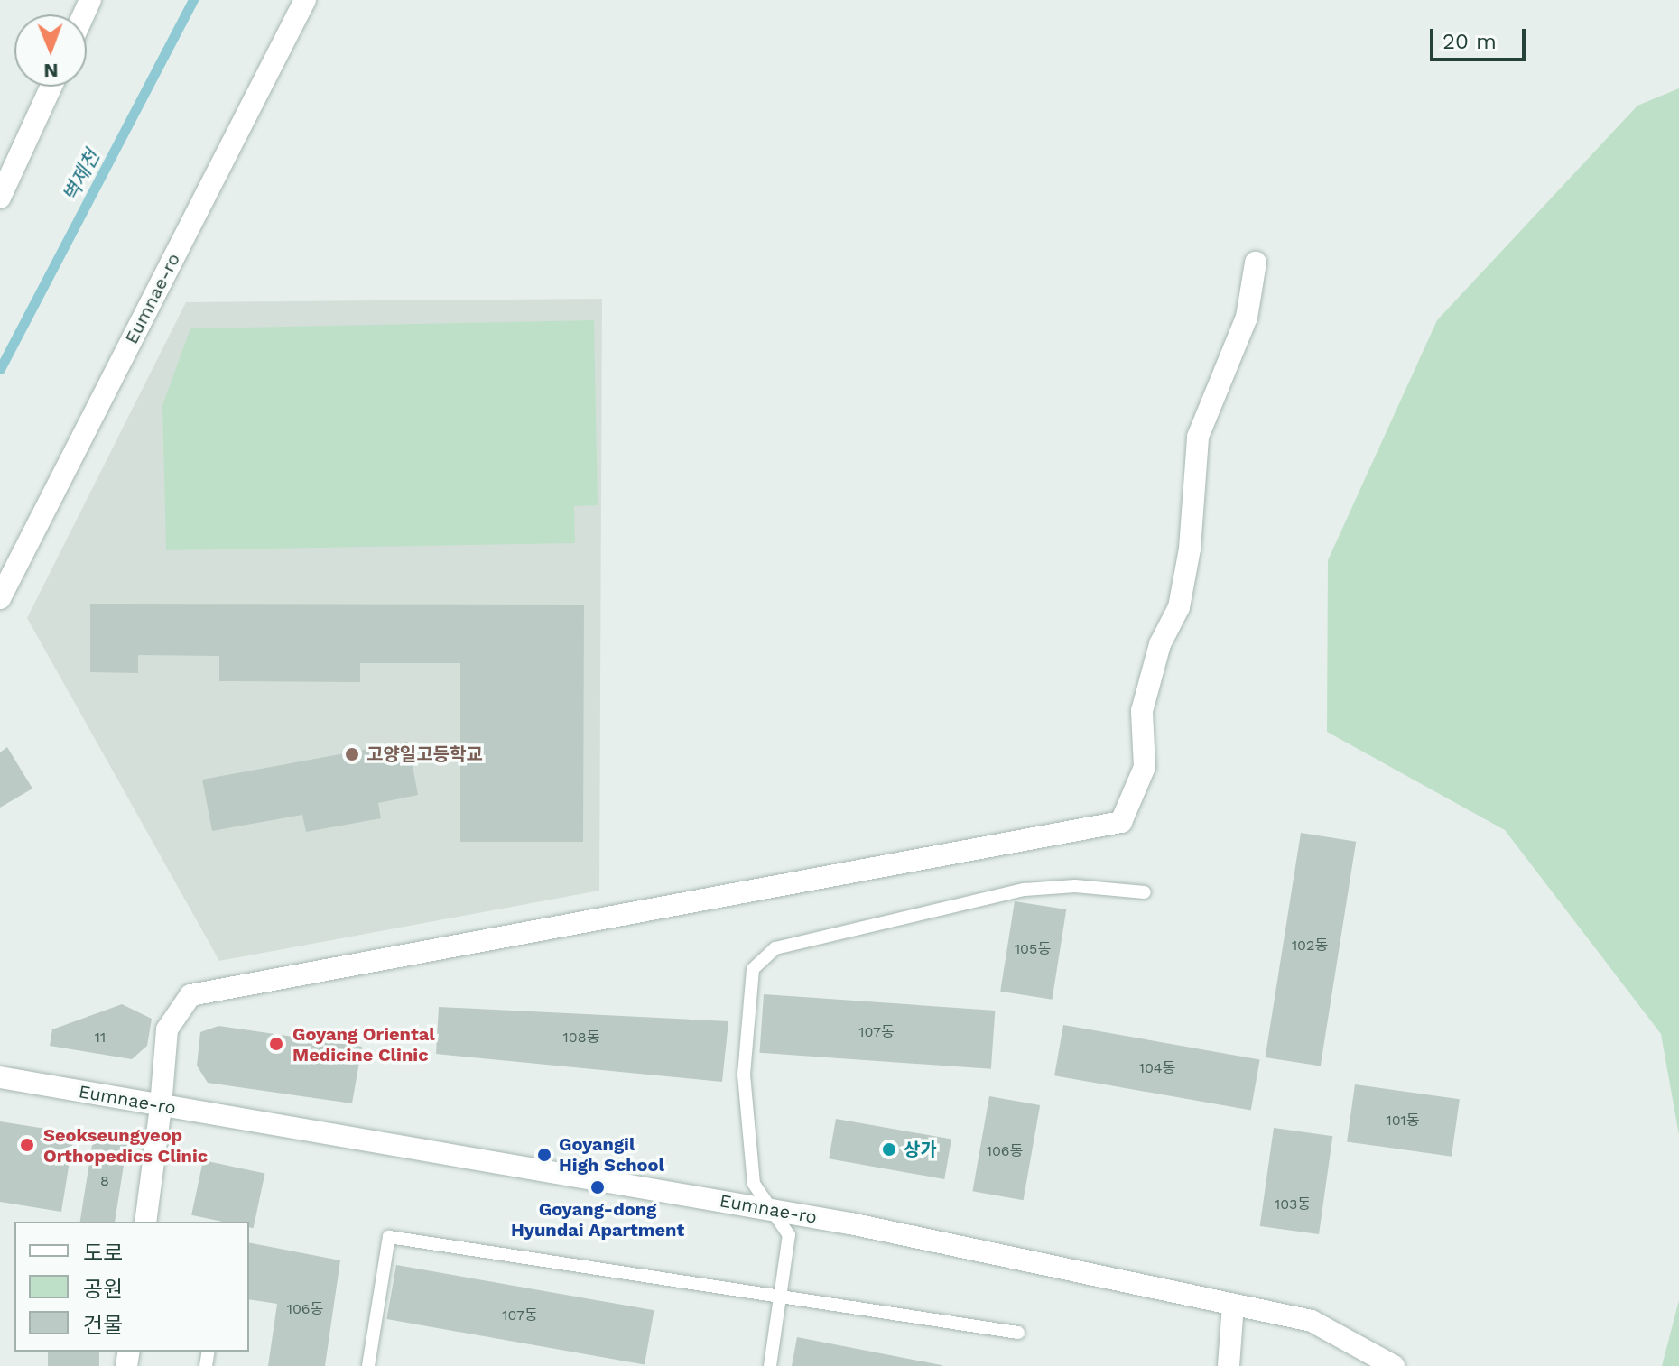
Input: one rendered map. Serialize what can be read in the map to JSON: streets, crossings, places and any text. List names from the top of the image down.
{
  "streets": {
    "street": ["Eumnae-ro"]
  },
  "water": ["벽제천"],
  "places": [
    "고양일고등학교",
    "Goyang Oriental Medicine Clinic",
    "Seokseungyeop Orthopedics Clinic",
    "상가",
    "Goyangil High School",
    "Goyang-dong Hyundai Apartment"
  ],
  "house_numbers": [
    "102동",
    "105동",
    "107동",
    "11",
    "108동",
    "104동",
    "101동",
    "106동",
    "8",
    "103동",
    "106동",
    "107동"
  ],
  "legend": ["도로", "공원", "건물"],
  "scale_bar": "20 m",
  "north": "bottom"
}
